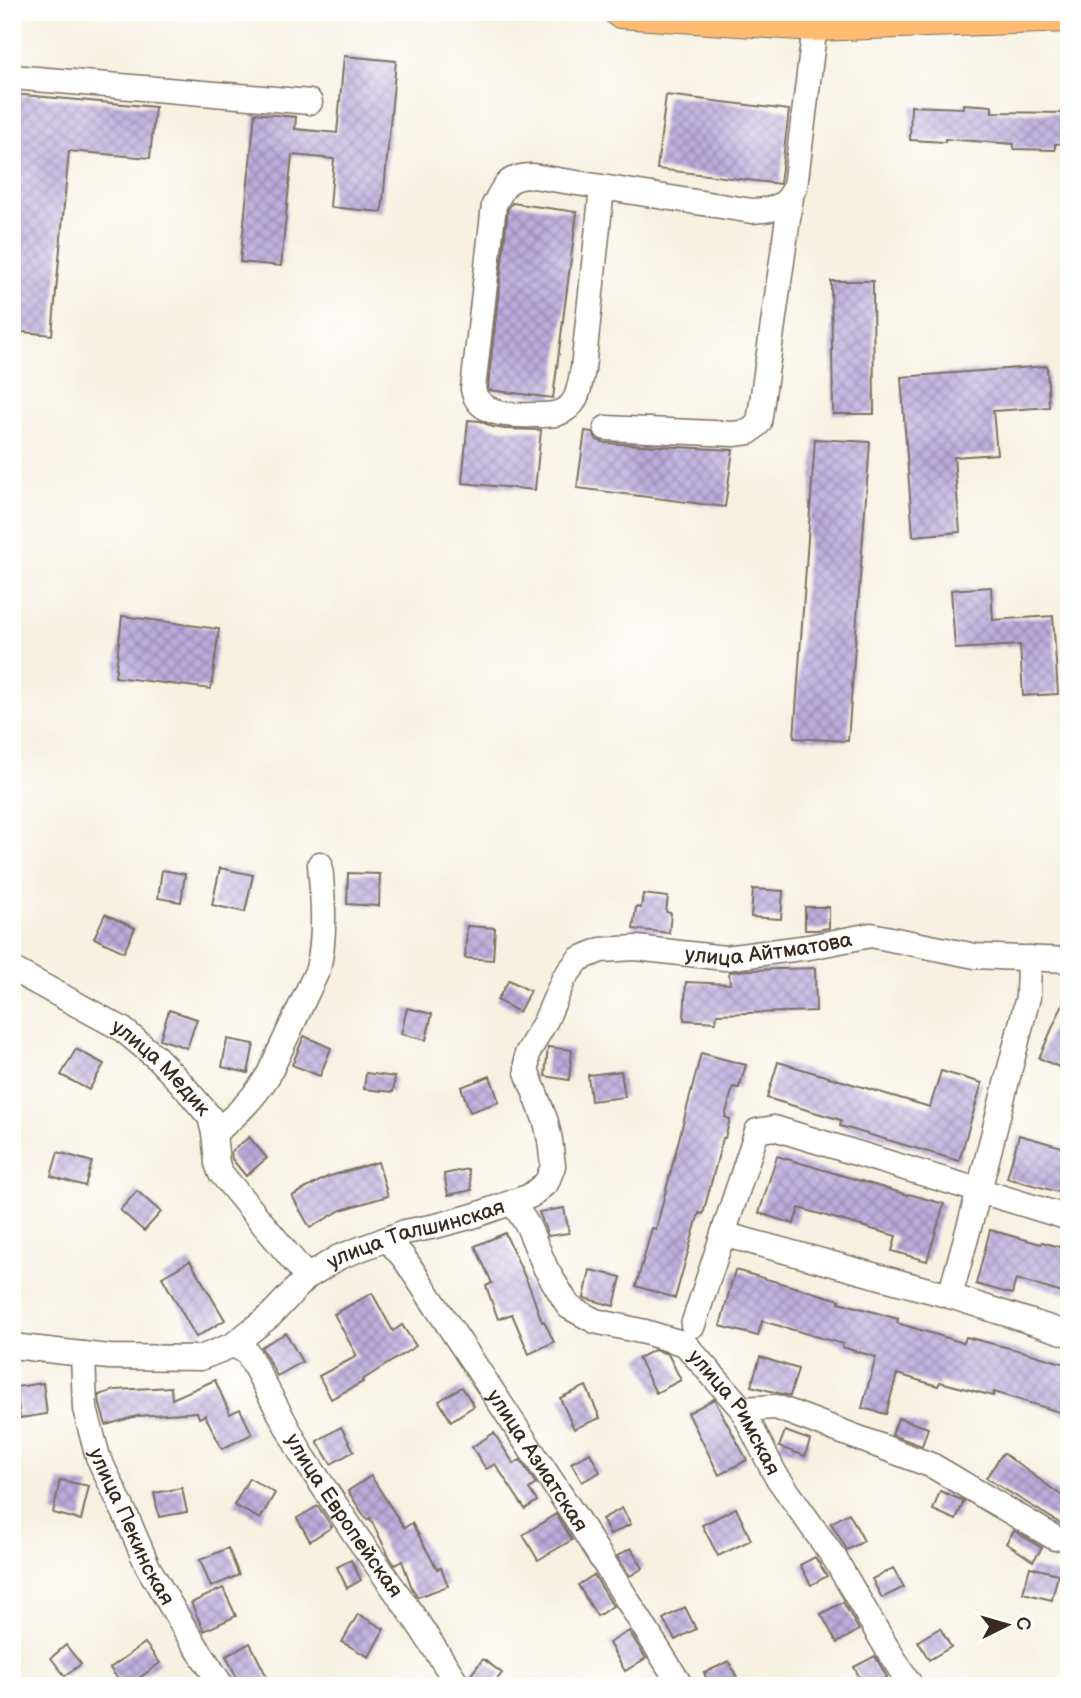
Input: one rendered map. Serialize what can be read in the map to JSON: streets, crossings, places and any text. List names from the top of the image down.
{
  "streets": {
    "street": [
      "улица Айтматова",
      "улица Медик",
      "улица Талшинская",
      "улица Римская",
      "улица Азиатская",
      "улица Европейская",
      "улица Пекинская"
    ]
  },
  "crossings": [
    ["улица Айтматова", "улица Талшинская"],
    ["улица Медик", "улица Талшинская"],
    ["улица Талшинская", "улица Римская"],
    ["улица Талшинская", "улица Азиатская"],
    ["улица Талшинская", "улица Европейская"],
    ["улица Талшинская", "улица Пекинская"]
  ],
  "north": "right"
}
